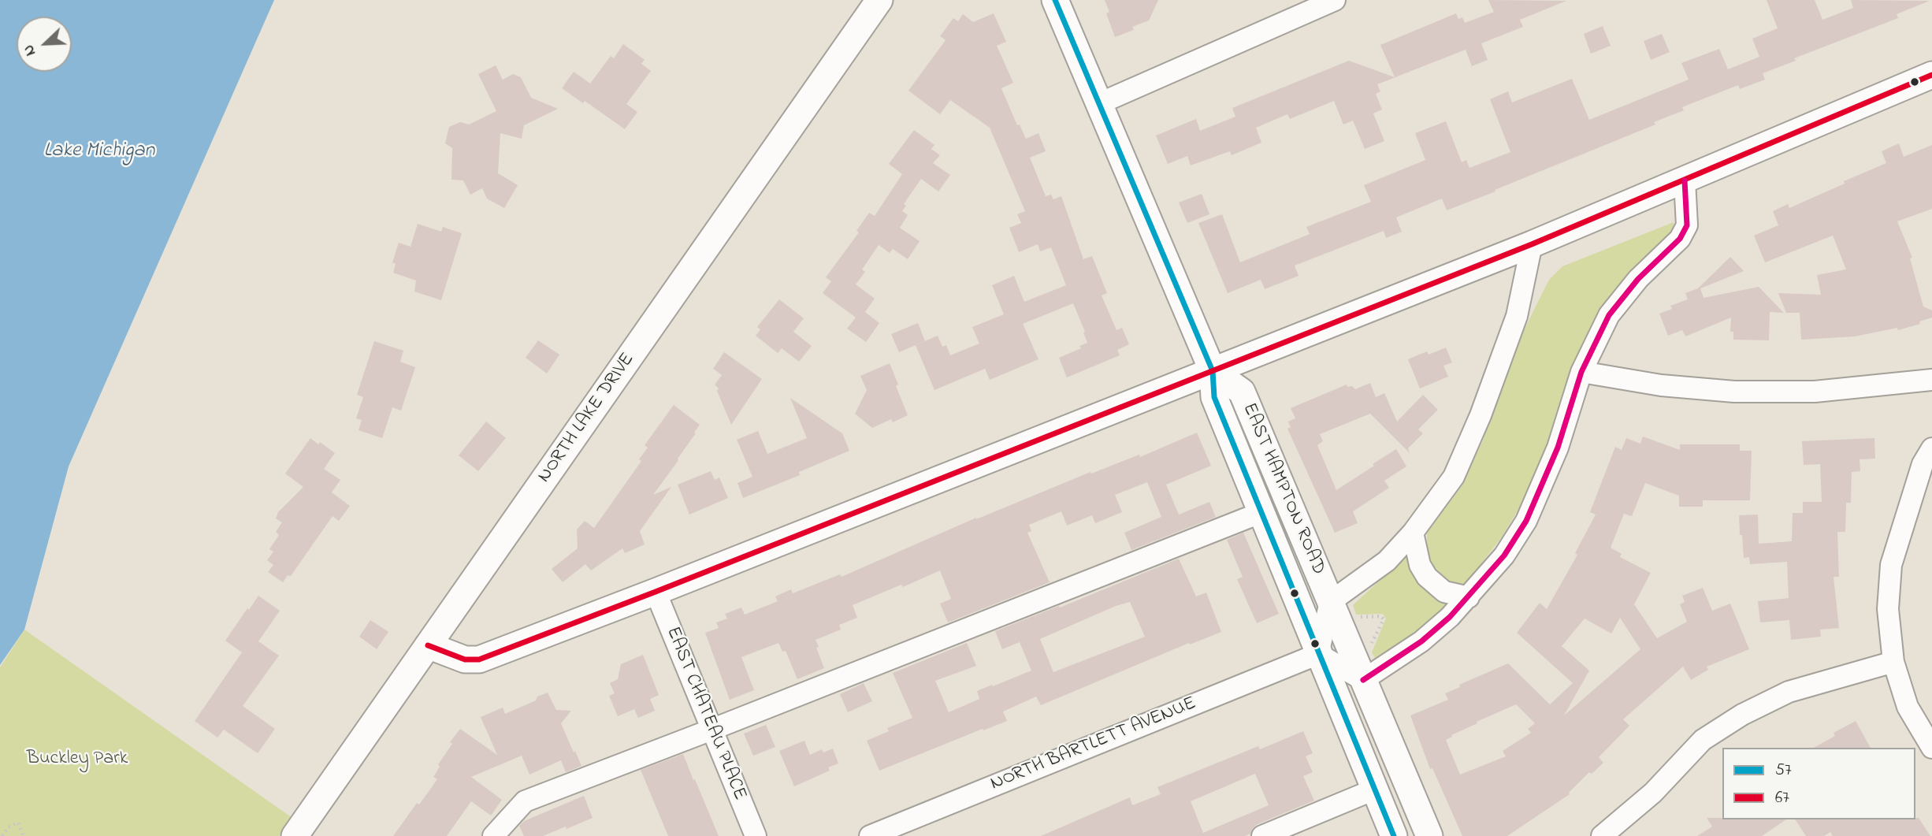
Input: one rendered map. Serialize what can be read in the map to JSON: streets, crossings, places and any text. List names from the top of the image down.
{
  "streets": {
    "main road": ["NORTH LAKE DRIVE", "EAST HAMPTON ROAD"],
    "street": ["EAST CHATEAU PLACE", "NORTH BARTLETT AVENUE"]
  },
  "crossings": [
    ["EAST HAMPTON ROAD", "NORTH BARTLETT AVENUE"]
  ],
  "water": ["Lake Michigan"],
  "parks": ["Buckley Park"],
  "lines": ["transit line 57", "transit line 67"],
  "legend": ["57", "67"],
  "north": "bottom left"
}
